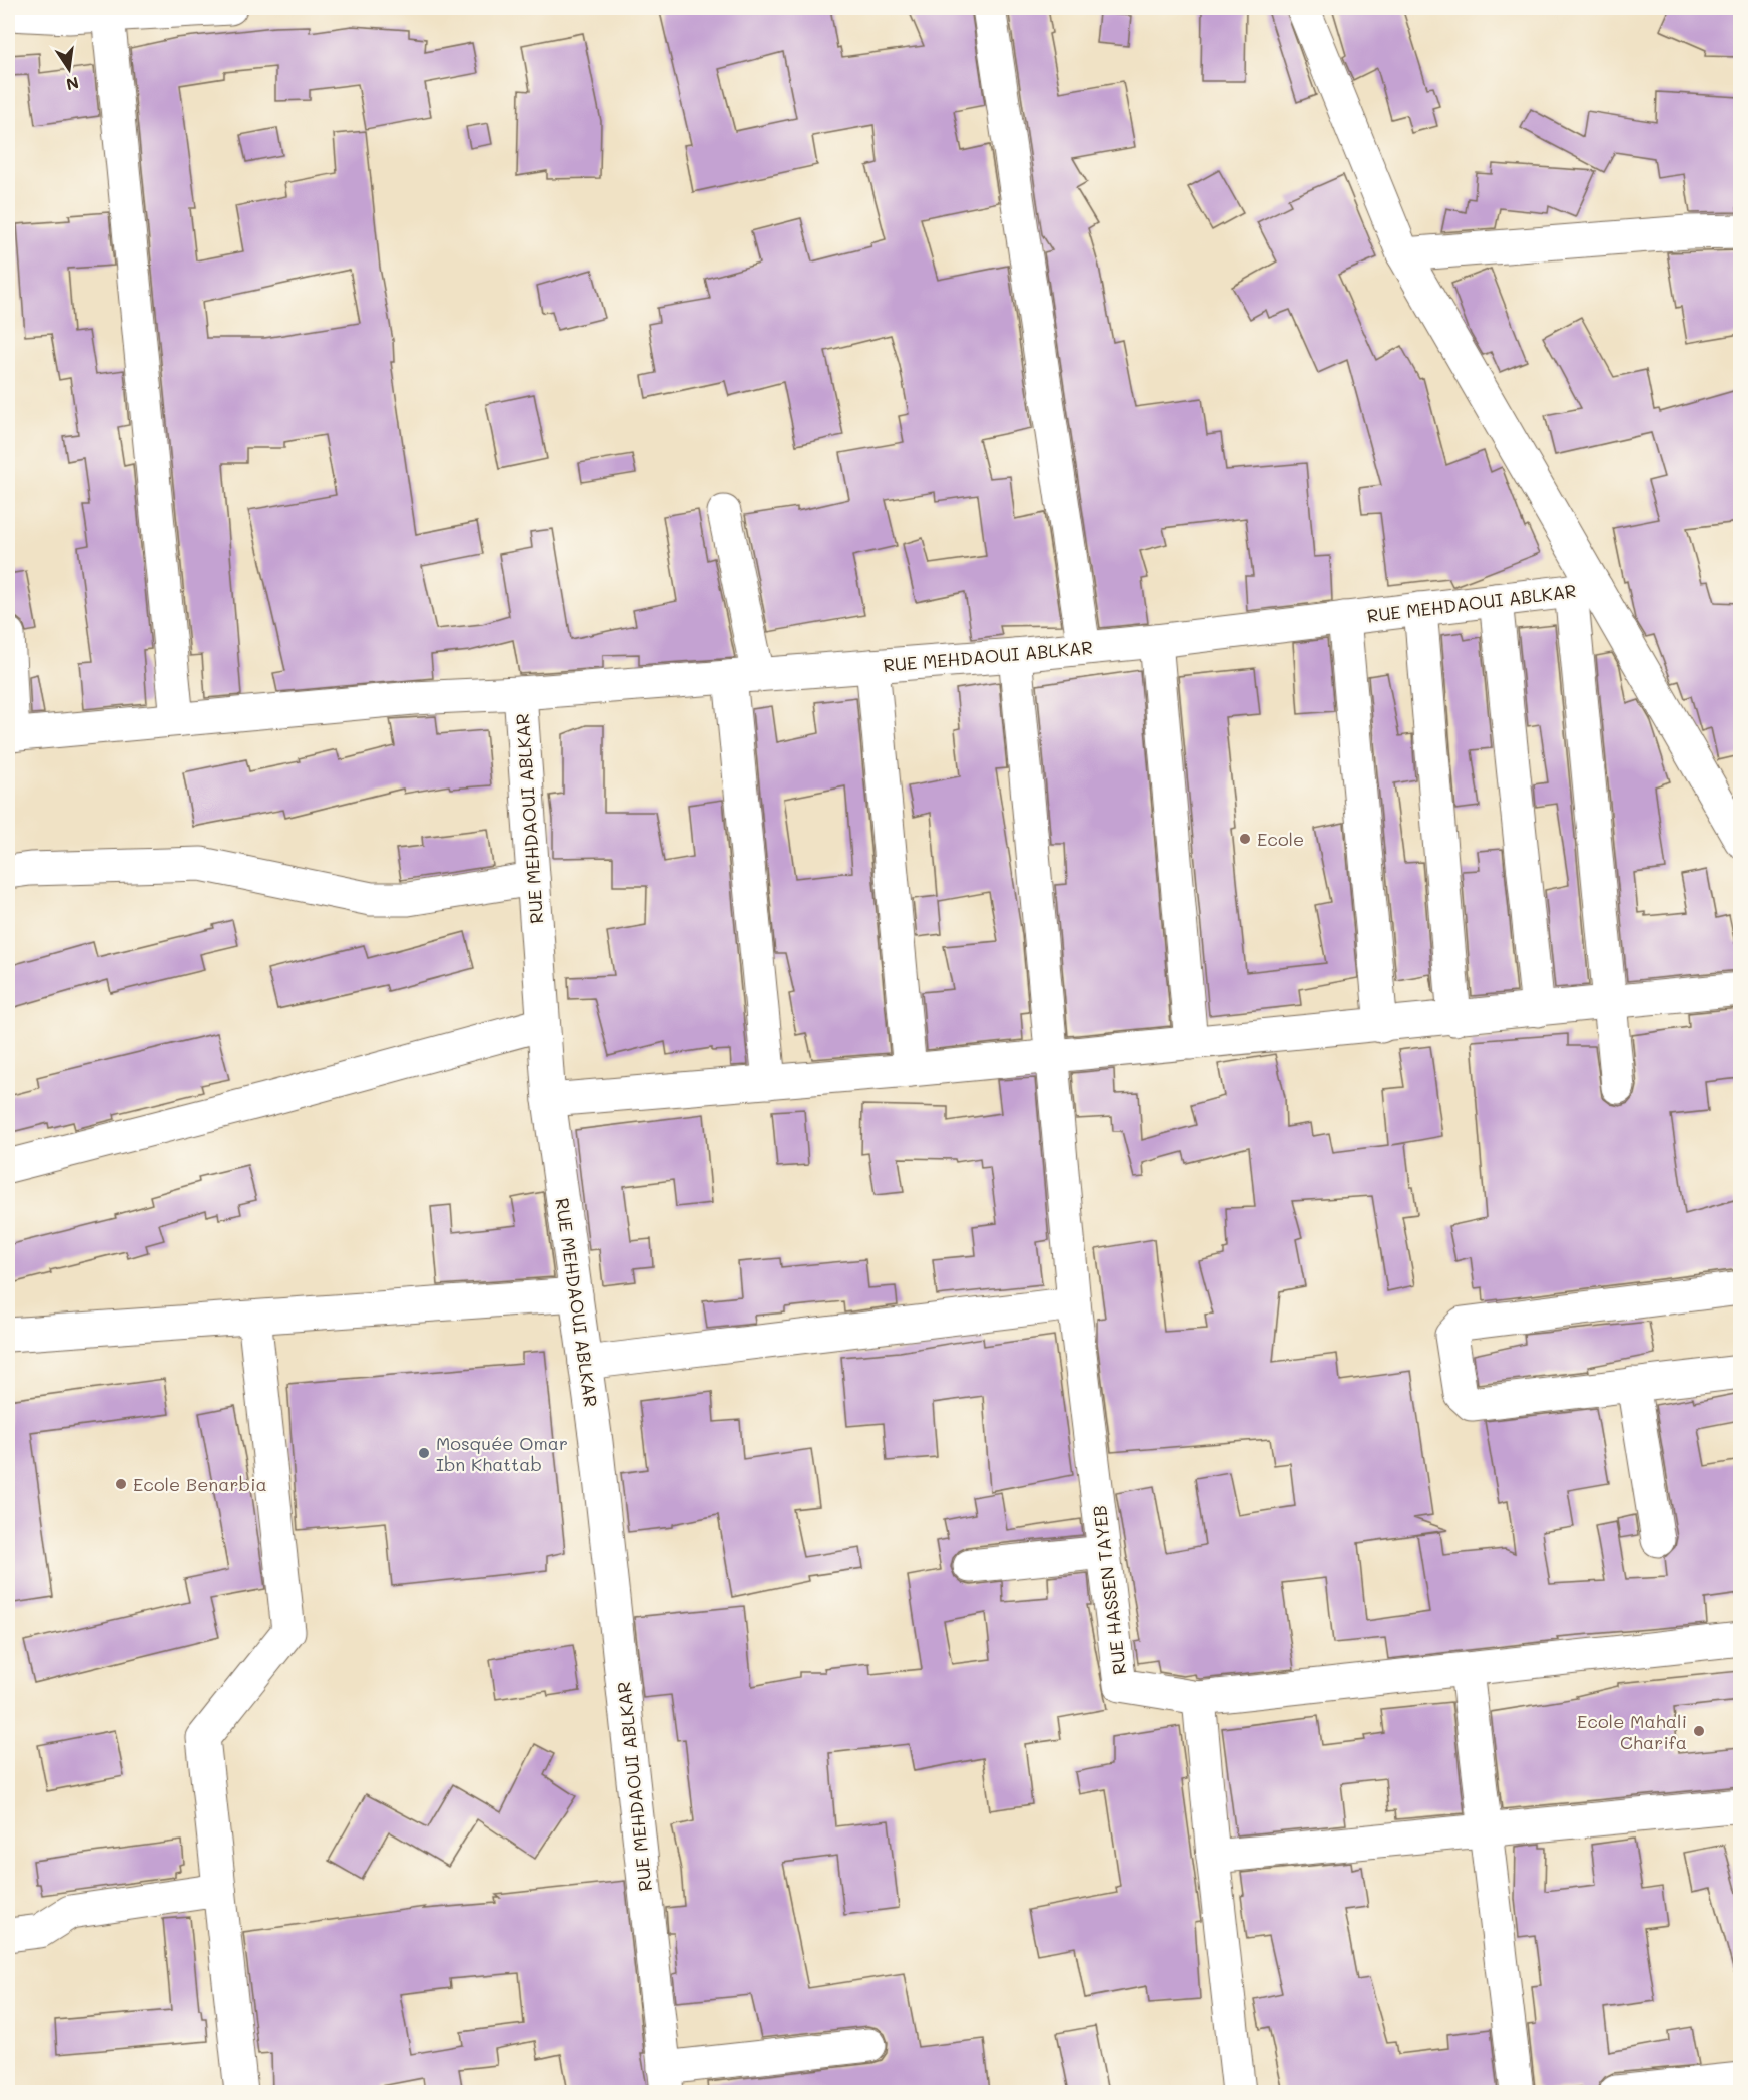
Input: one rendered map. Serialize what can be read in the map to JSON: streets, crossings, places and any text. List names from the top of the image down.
{
  "streets": {
    "street": ["RUE MEHDAOUI ABLKAR", "RUE HASSEN TAYEB"]
  },
  "crossings": [
    ["RUE MEHDAOUI ABLKAR", "RUE HASSEN TAYEB"]
  ],
  "places": [
    "Ecole",
    "Mosquée Omar Ibn Khattab",
    "Ecole Benarbia",
    "Ecole Mahali Charifa"
  ],
  "north": "bottom"
}
